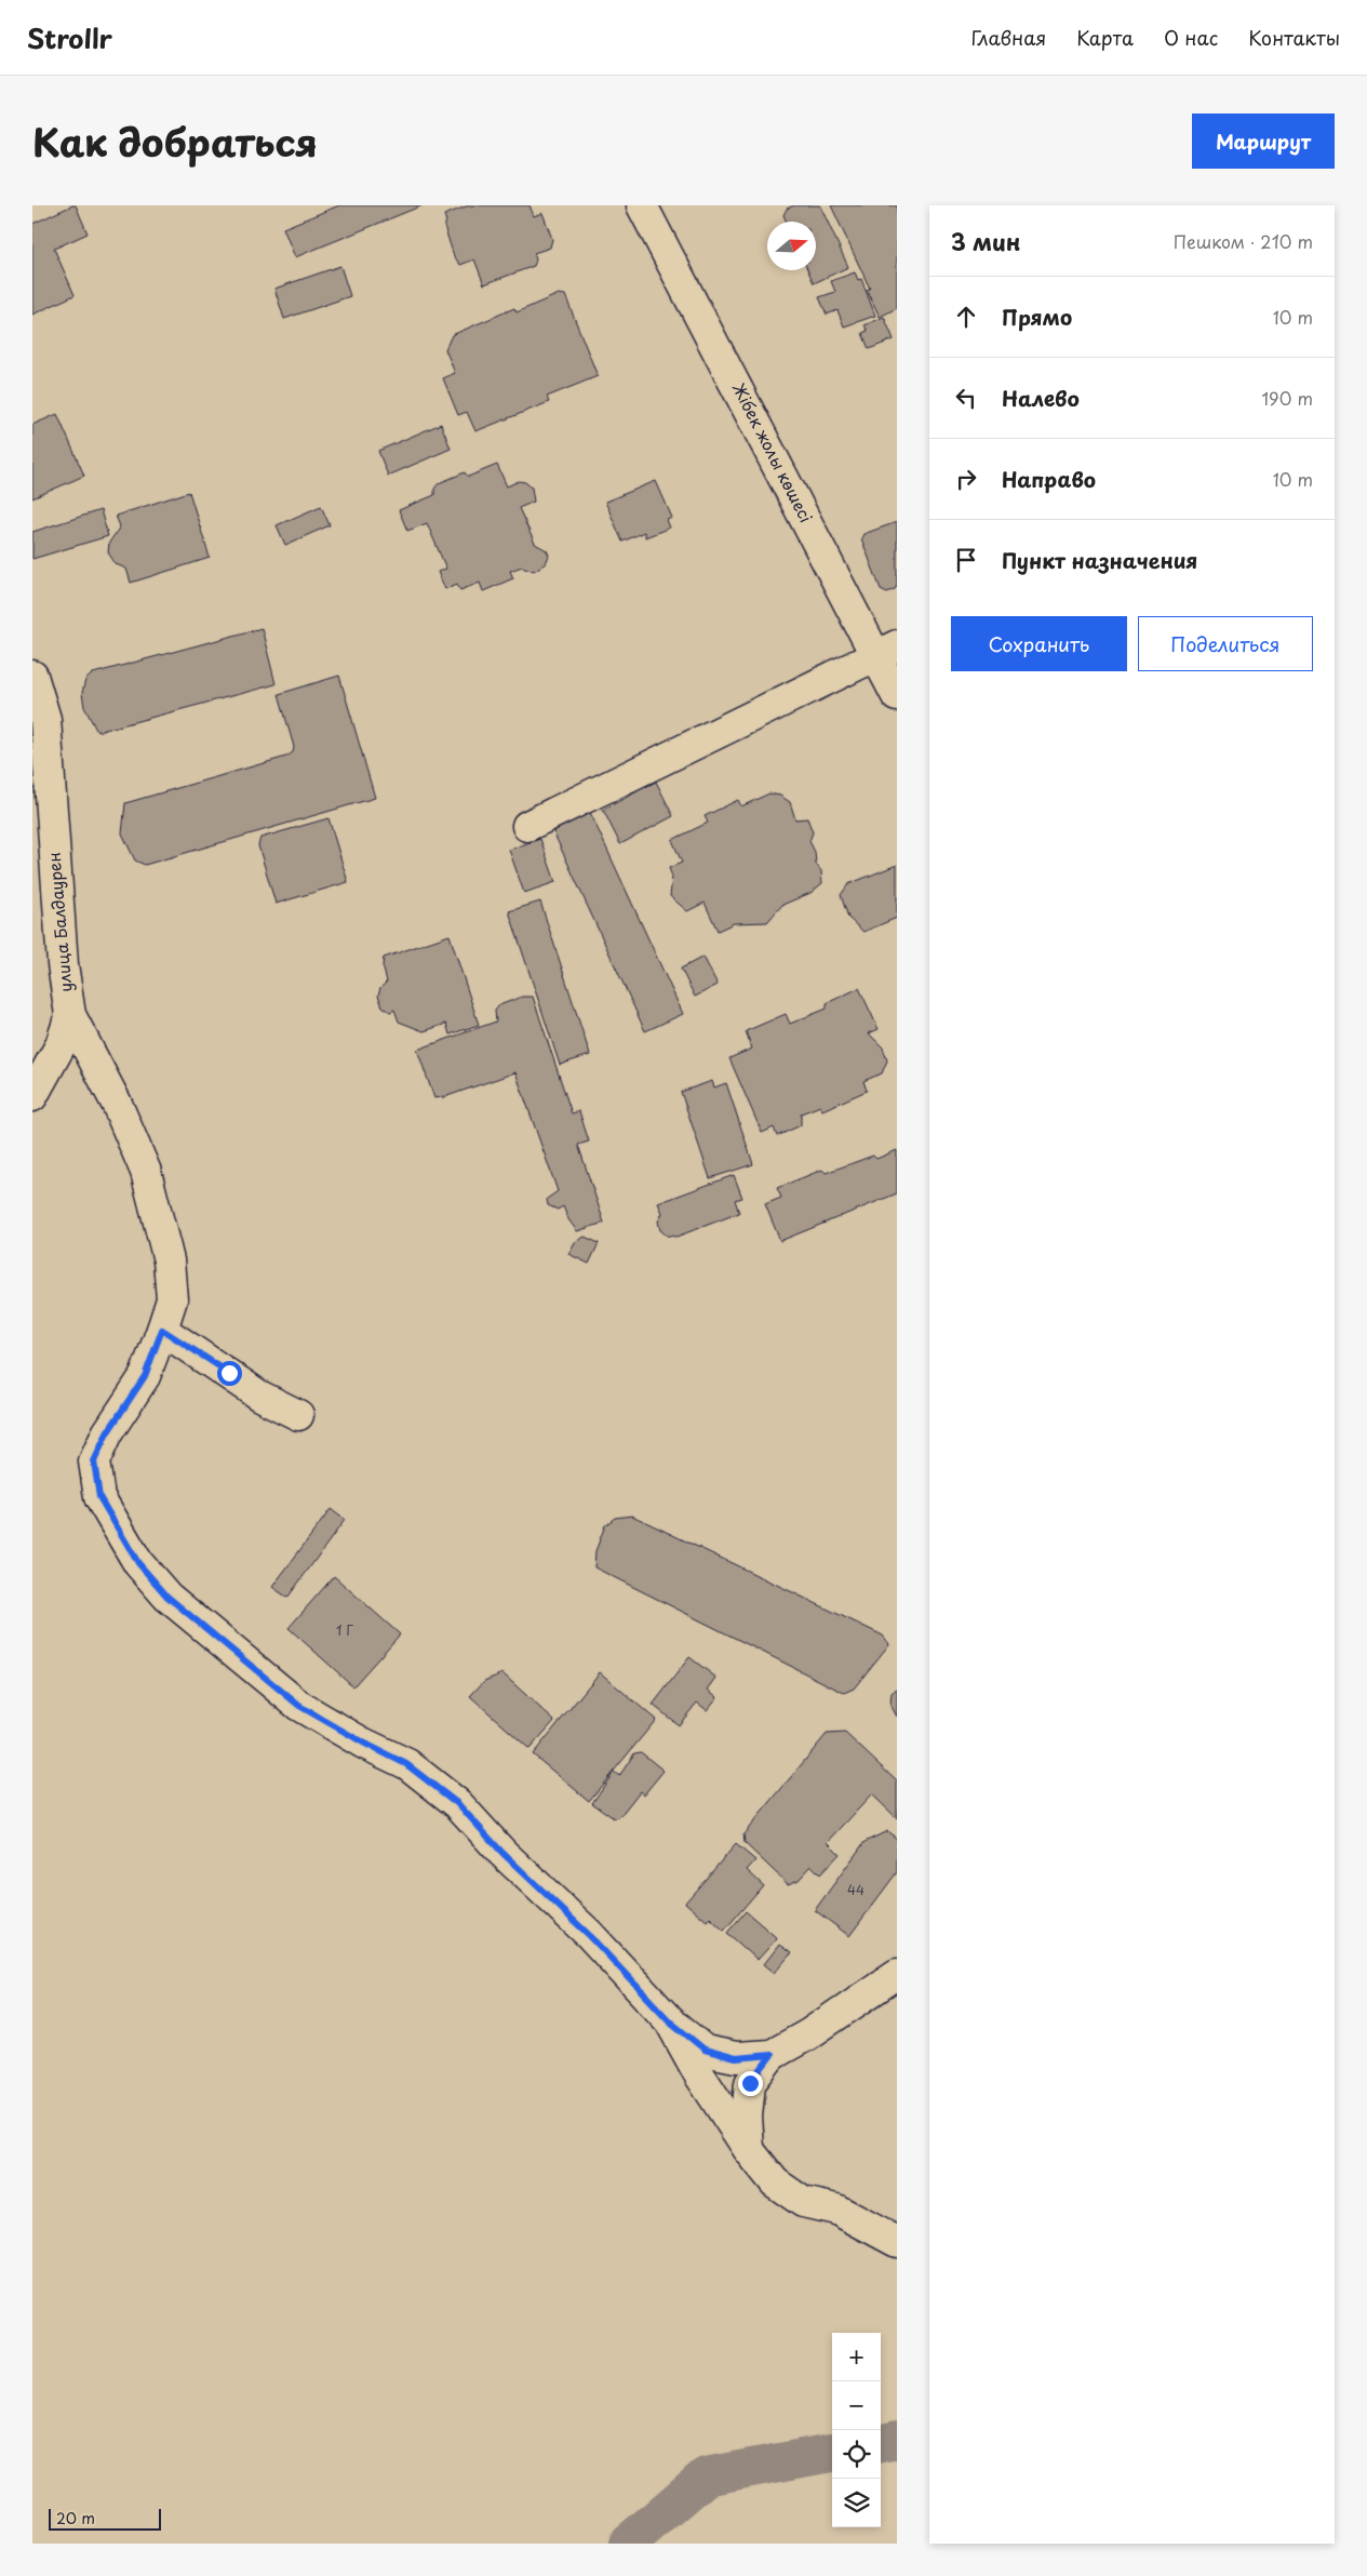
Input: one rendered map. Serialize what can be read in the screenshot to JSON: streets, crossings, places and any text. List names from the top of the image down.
{
  "streets": {
    "street": ["Жібек жолы көшесі", "улица Балдаурен"]
  },
  "house_numbers": ["1 Г", "44"],
  "scale_bar": "20 m",
  "north": "right",
  "page": {
    "header": "Strollr",
    "nav": [
      "Главная",
      "Карта",
      "О нас",
      "Контакты"
    ],
    "title": "Как добраться",
    "buttons": [
      "Маршрут",
      ["Сохранить", "Поделиться"]
    ],
    "heading": ["3 мин", "Пешком · 210 m"],
    "list": [
      ["Прямо", "10 m"],
      ["Налево", "190 m"],
      ["Направо", "10 m"],
      "Пункт назначения"
    ],
    "map_buttons": ["+", "−"],
    "scale": "20 m"
  }
}
